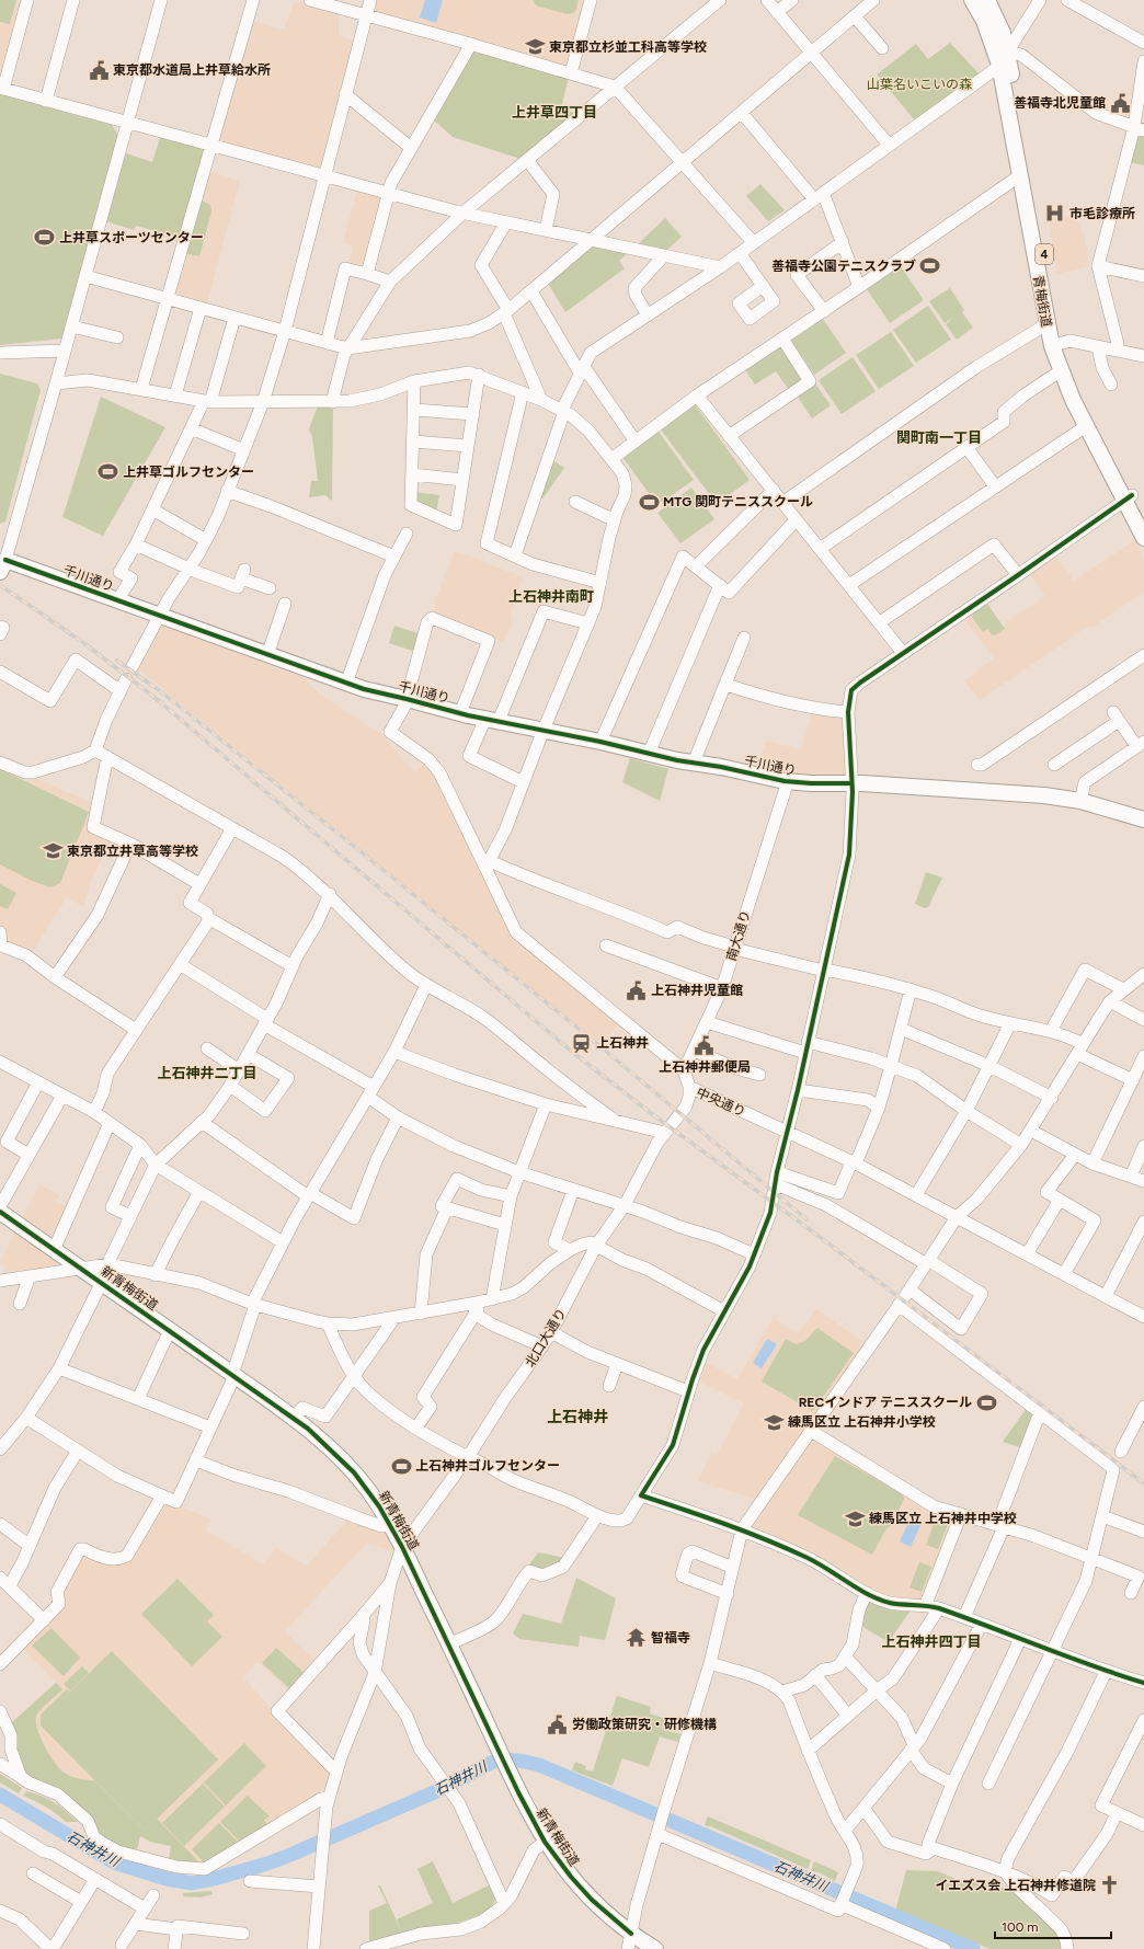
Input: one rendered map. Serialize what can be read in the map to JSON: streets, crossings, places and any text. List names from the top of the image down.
{
  "streets": {
    "main road": [
      "4",
      "青梅街道",
      "千川通り",
      "新青梅街道"
    ],
    "street": ["南大通り", "中央通り", "北口大通り"]
  },
  "crossings": [
    ["千川通り", "南大通り"],
    ["中央通り", "北口大通り"],
    ["新青梅街道", "北口大通り"]
  ],
  "districts": [
    "上井草四丁目",
    "関町南一丁目",
    "上石神井南町",
    "上石神井二丁目",
    "上石神井",
    "上石神井四丁目"
  ],
  "water": ["石神井川"],
  "parks": ["山葉名いこいの森"],
  "places": {
    "school or university": [
      "東京都立杉並工科高等学校",
      "東京都立井草高等学校",
      "練馬区立 上石神井小学校",
      "練馬区立 上石神井中学校"
    ],
    "public building": [
      "東京都水道局上井草給水所",
      "善福寺北児童館",
      "上石神井児童館",
      "上石神井郵便局",
      "労働政策研究・研修機構"
    ],
    "hospital": ["市毛診療所"],
    "sports": [
      "上井草スポーツセンター",
      "善福寺公園テニスクラブ",
      "上井草ゴルフセンター",
      "MTG 関町テニススクール",
      "RECインドア テニススクール",
      "上石神井ゴルフセンター"
    ],
    "station": ["上石神井"],
    "temple": ["智福寺"],
    "church": ["イエズス会 上石神井修道院"]
  },
  "scale_bar": "100 m"
}
